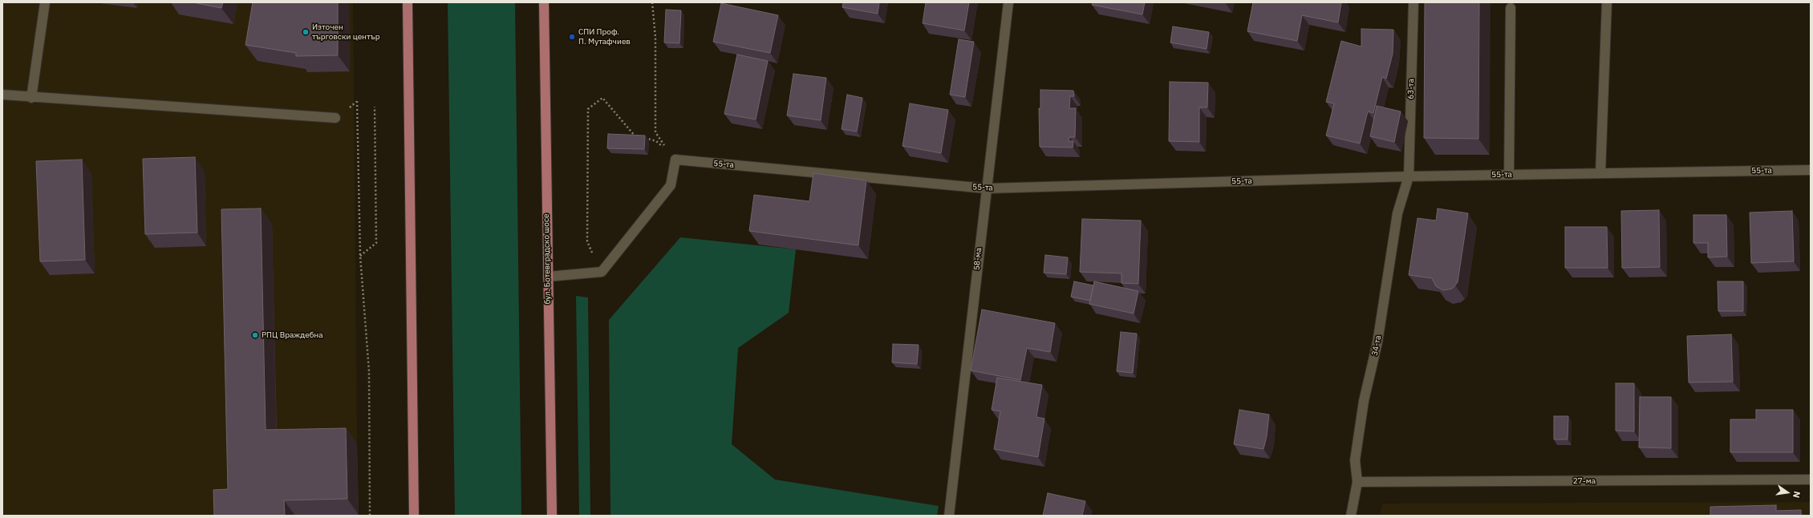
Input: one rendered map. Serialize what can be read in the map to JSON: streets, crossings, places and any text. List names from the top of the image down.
{
  "streets": {
    "main road": ["бул. Ботевградско шосе"],
    "street": [
      "63-та",
      "55-та",
      "58-ма",
      "34-та",
      "27-ма"
    ]
  },
  "crossings": [
    ["63-та", "55-та"],
    ["63-та", "34-та"],
    ["55-та", "58-ма"],
    ["55-та", "34-та"],
    ["34-та", "27-ма"]
  ],
  "places": ["Източен търговски център", "СПИ Проф. П. Мутафчиев", "РПЦ Враждебна"],
  "north": "right"
}
